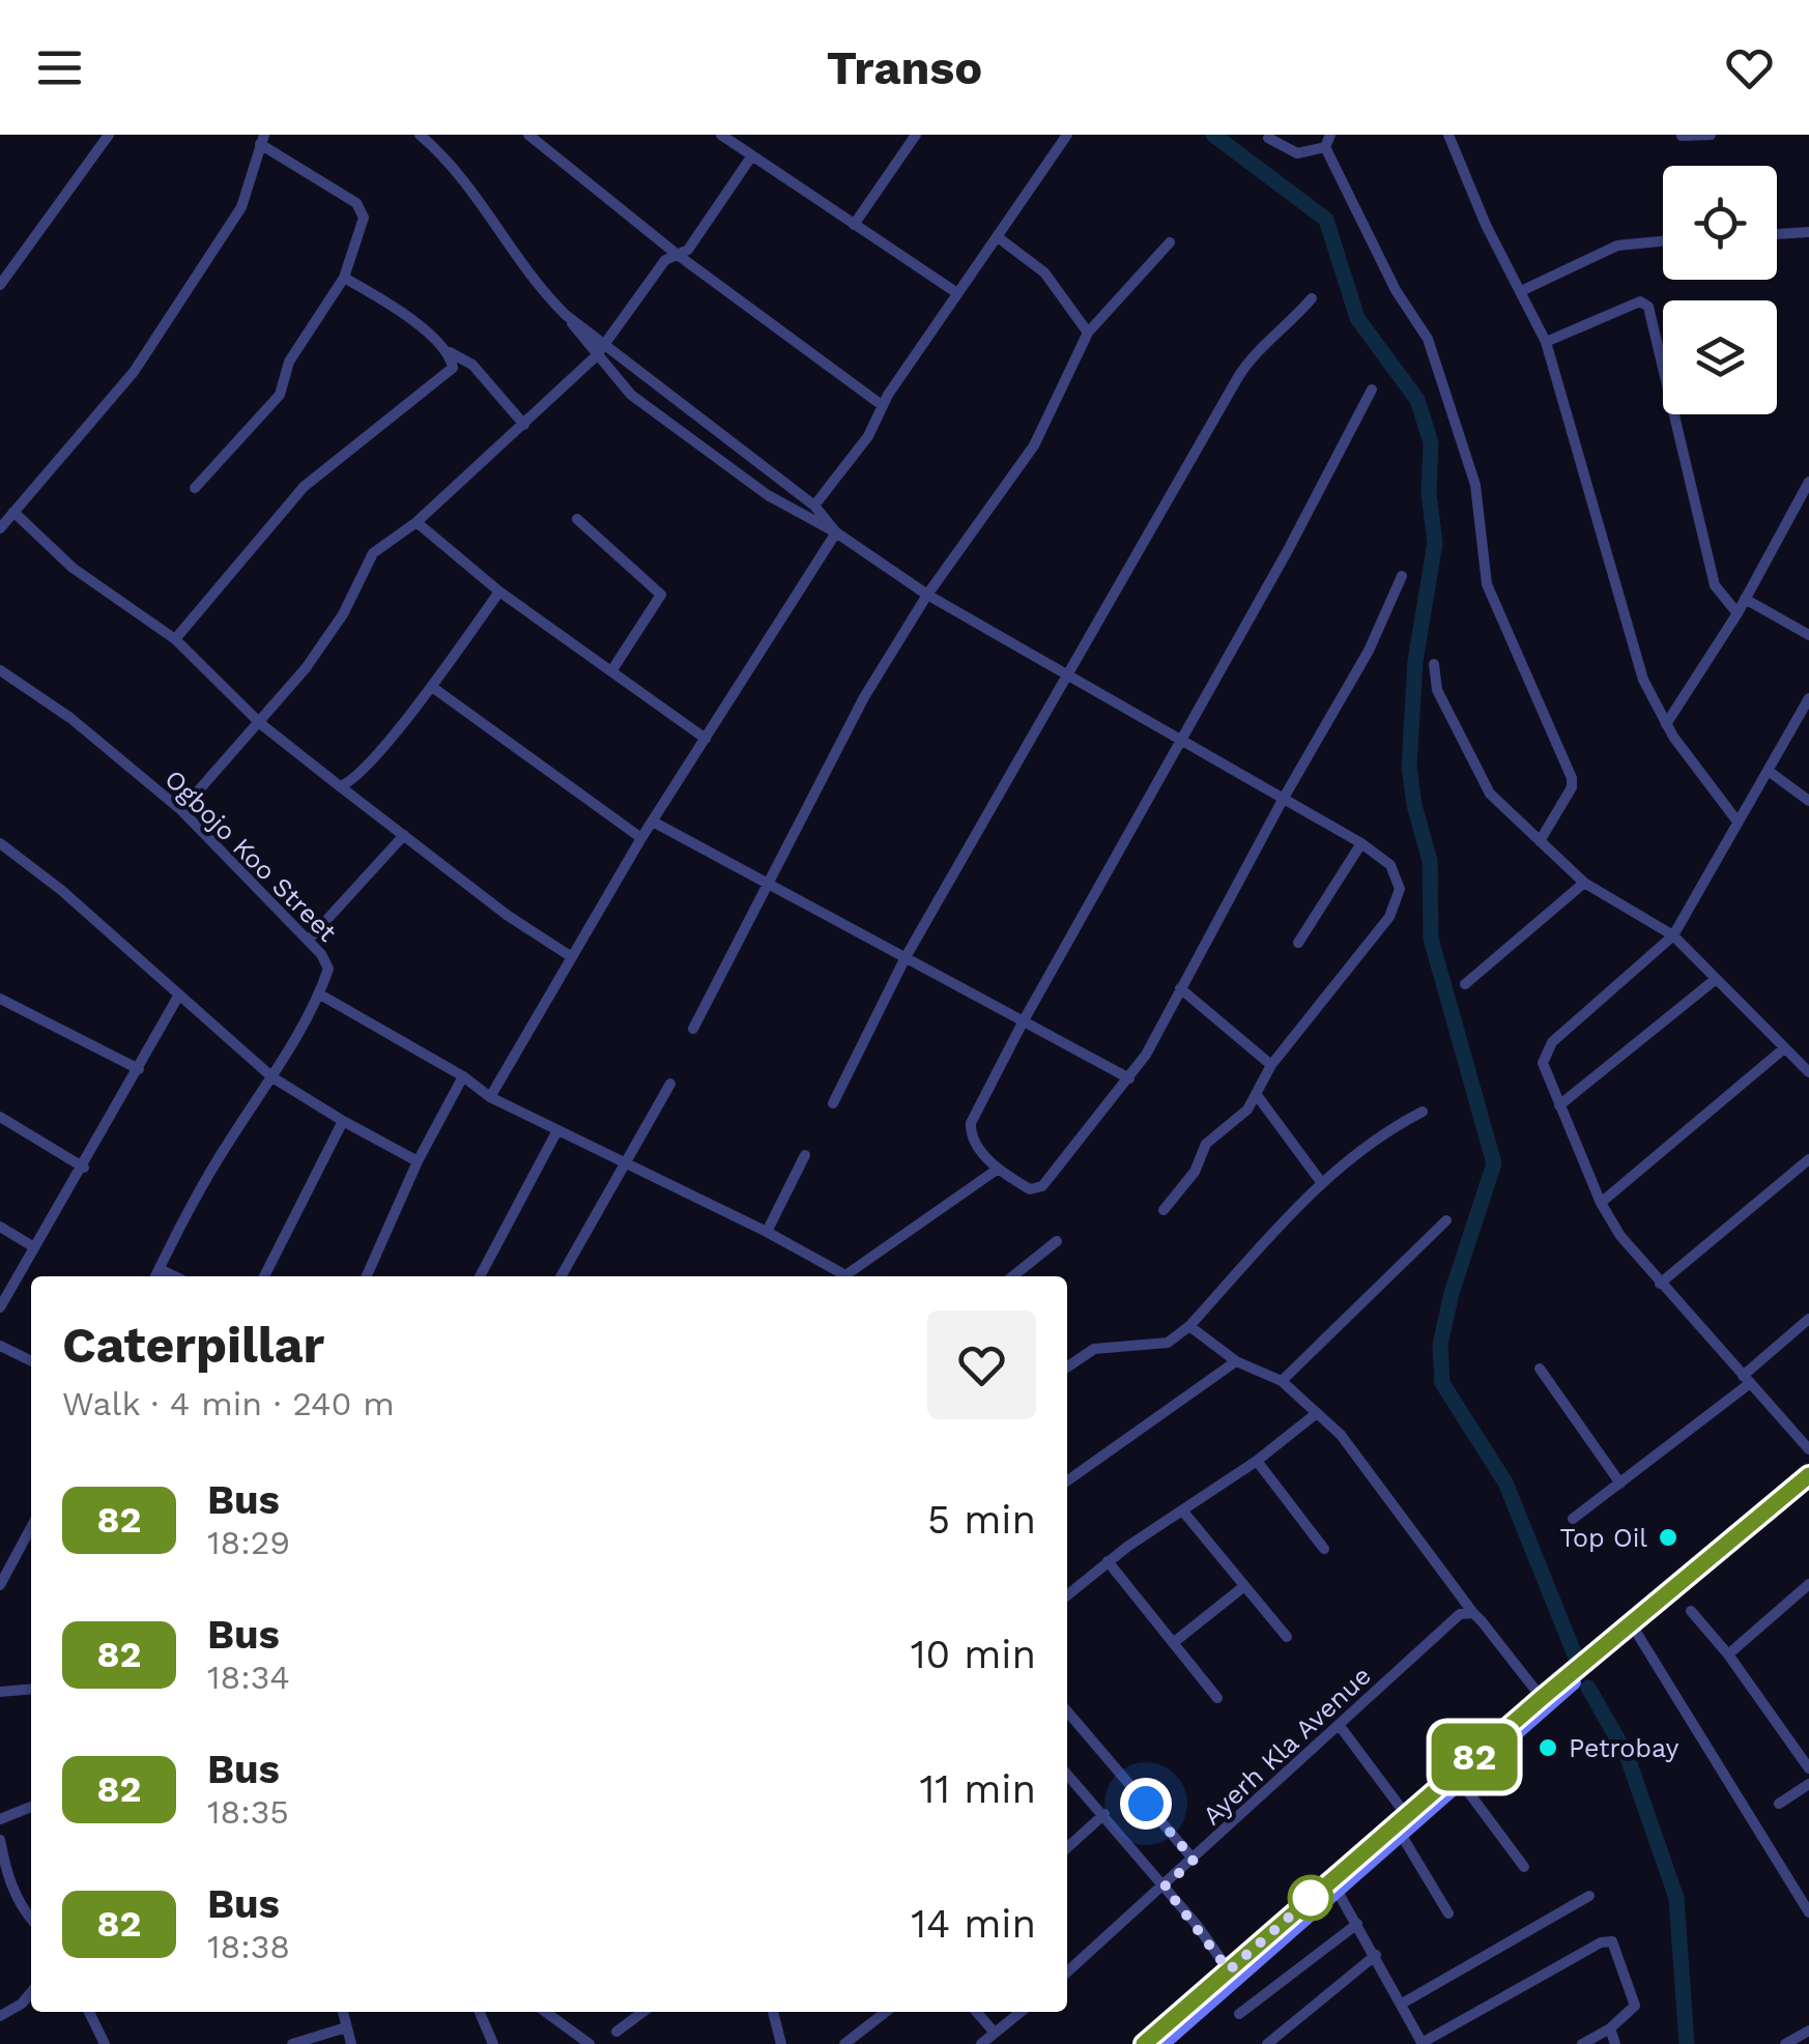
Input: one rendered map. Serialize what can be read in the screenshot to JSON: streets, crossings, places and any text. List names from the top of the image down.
{
  "streets": {
    "street": ["Ogbojo Koo Street", "Ayerh Kla Avenue"]
  },
  "places": ["Top Oil", "Petrobay"],
  "lines": ["bus line 82"],
  "page": {
    "header": "Transo",
    "on_map": "82",
    "heading": ["Caterpillar", "Walk · 4 min · 240 m"],
    "list": [
      {
        "mark": "82",
        "name": "Bus",
        "note": "18:29",
        "value": "5 min"
      },
      {
        "mark": "82",
        "name": "Bus",
        "note": "18:34",
        "value": "10 min"
      },
      {
        "mark": "82",
        "name": "Bus",
        "note": "18:35",
        "value": "11 min"
      },
      {
        "mark": "82",
        "name": "Bus",
        "note": "18:38",
        "value": "14 min"
      }
    ]
  }
}
